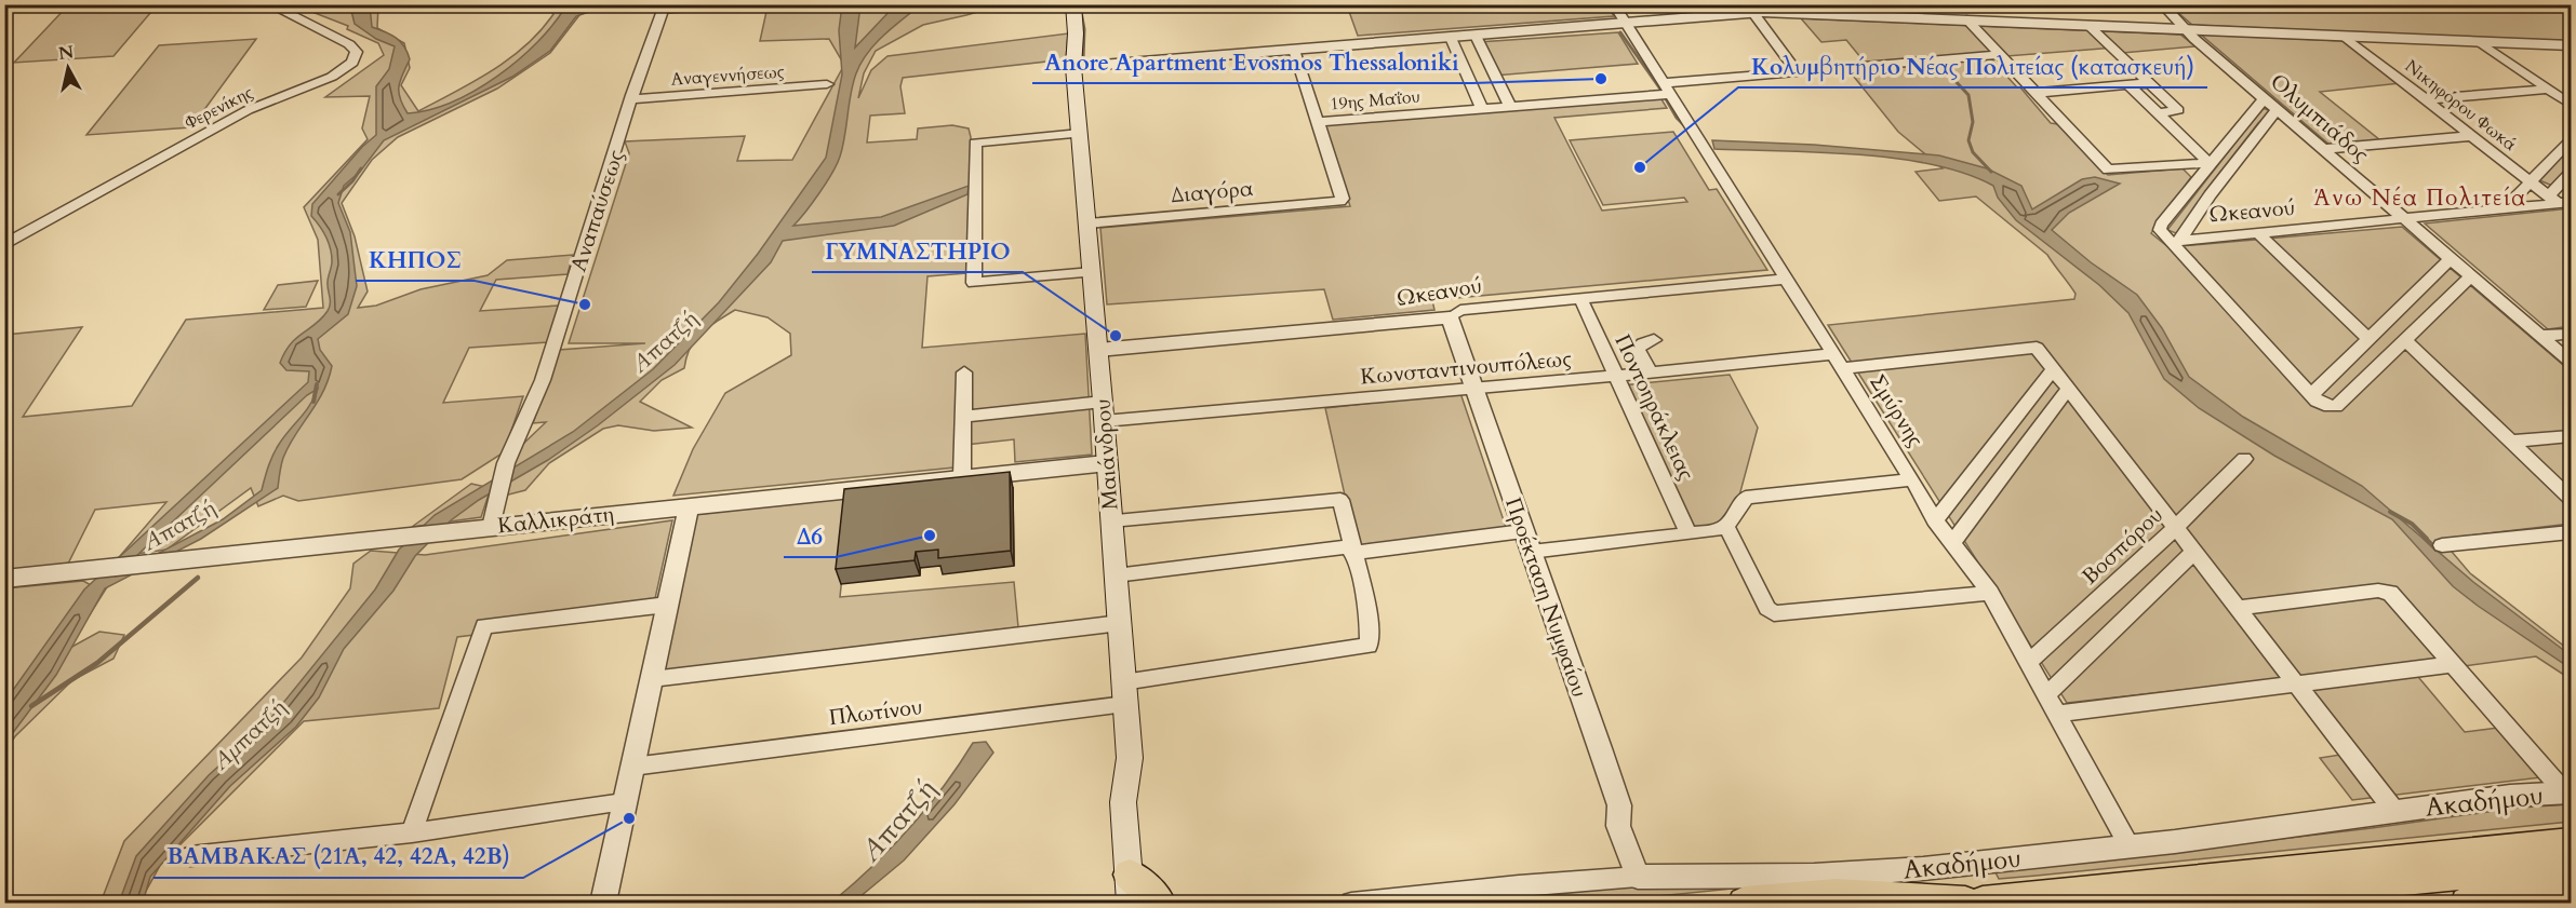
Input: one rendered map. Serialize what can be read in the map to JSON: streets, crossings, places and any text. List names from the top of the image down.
{
  "streets": {
    "main road": ["Μαιάνδρου"],
    "street": [
      "Αναγεννήσεως",
      "19ης Μαΐου",
      "Νικηφόρου Φωκά",
      "Φερενίκης",
      "Ολυμπιάδος",
      "Διαγόρα",
      "Αναπαύσεως",
      "Ωκεανού",
      "Κωνσταντινουπόλεως",
      "Ποντοηράκλειας",
      "Σμύρνης",
      "Καλλικράτη",
      "Βοσπόρου",
      "Προέκταση Νυμφαίου",
      "Πλωτίνου",
      "Ακαδήμου"
    ]
  },
  "crossings": [
    ["Αναγεννήσεως", "Αναπαύσεως"],
    ["19ης Μαΐου", "Διαγόρα"],
    ["19ης Μαΐου", "Σμύρνης"],
    ["Νικηφόρου Φωκά", "Ωκεανού"],
    ["Ολυμπιάδος", "Ωκεανού"],
    ["Διαγόρα", "Μαιάνδρου"],
    ["Αναπαύσεως", "Καλλικράτη"],
    ["Ωκεανού", "Ποντοηράκλειας"],
    ["Ωκεανού", "Σμύρνης"],
    ["Ωκεανού", "Μαιάνδρου"],
    ["Ωκεανού", "Προέκταση Νυμφαίου"],
    ["Κωνσταντινουπόλεως", "Ποντοηράκλειας"],
    ["Κωνσταντινουπόλεως", "Σμύρνης"],
    ["Κωνσταντινουπόλεως", "Μαιάνδρου"],
    ["Κωνσταντινουπόλεως", "Προέκταση Νυμφαίου"],
    ["Σμύρνης", "Βοσπόρου"],
    ["Σμύρνης", "Ακαδήμου"],
    ["Μαιάνδρου", "Καλλικράτη"],
    ["Μαιάνδρου", "Πλωτίνου"],
    ["Προέκταση Νυμφαίου", "Ακαδήμου"]
  ],
  "districts": ["Άνω Νέα Πολιτεία"],
  "water": ["Απατζή", "Αμπατζή"],
  "places": [
    "Anore Apartment Evosmos Thessaloniki",
    "Κολυμβητήριο Νέας Πολιτείας (κατασκευή)",
    "ΚΗΠΟΣ",
    "ΓΥΜΝΑΣΤΗΡΙΟ",
    "Δ6",
    "ΒΑΜΒΑΚΑΣ (21Α, 42, 42Α, 42Β)"
  ],
  "north": "top"
}
